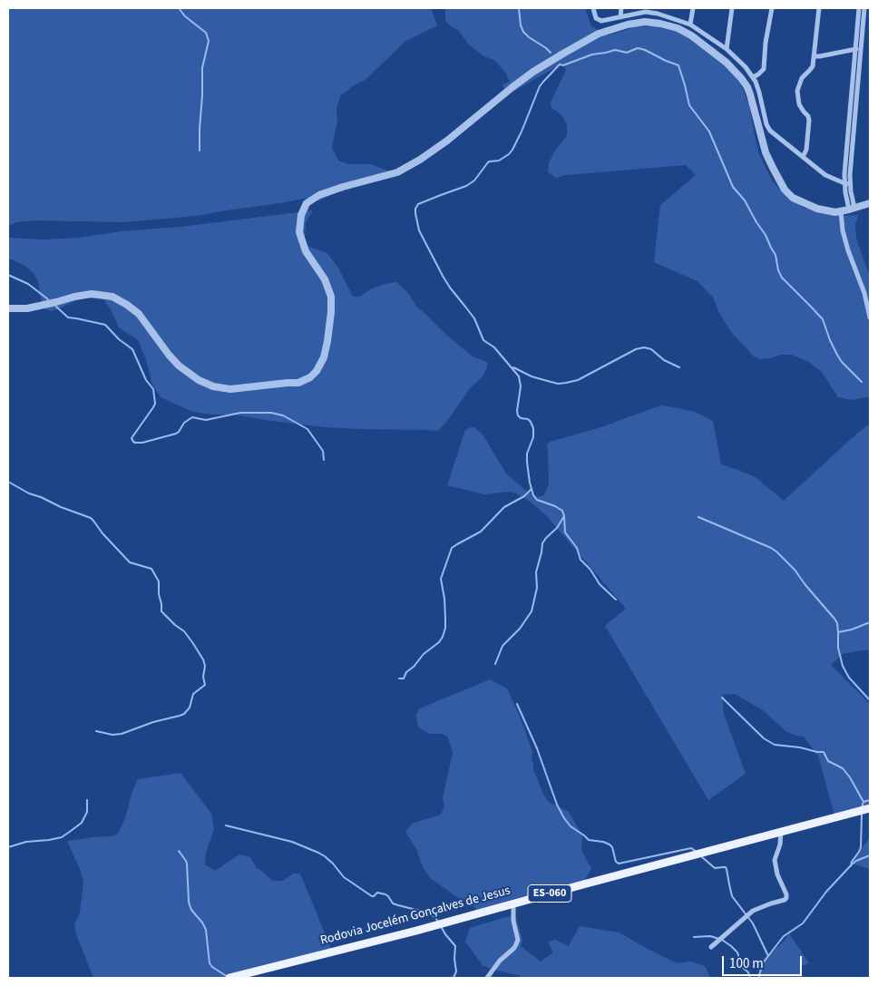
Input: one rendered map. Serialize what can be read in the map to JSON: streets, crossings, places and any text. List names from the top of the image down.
{
  "streets": {
    "main road": ["ES-060", "Rodovia Jocelém Gonçalves de Jesus"]
  },
  "scale_bar": "100 m"
}
